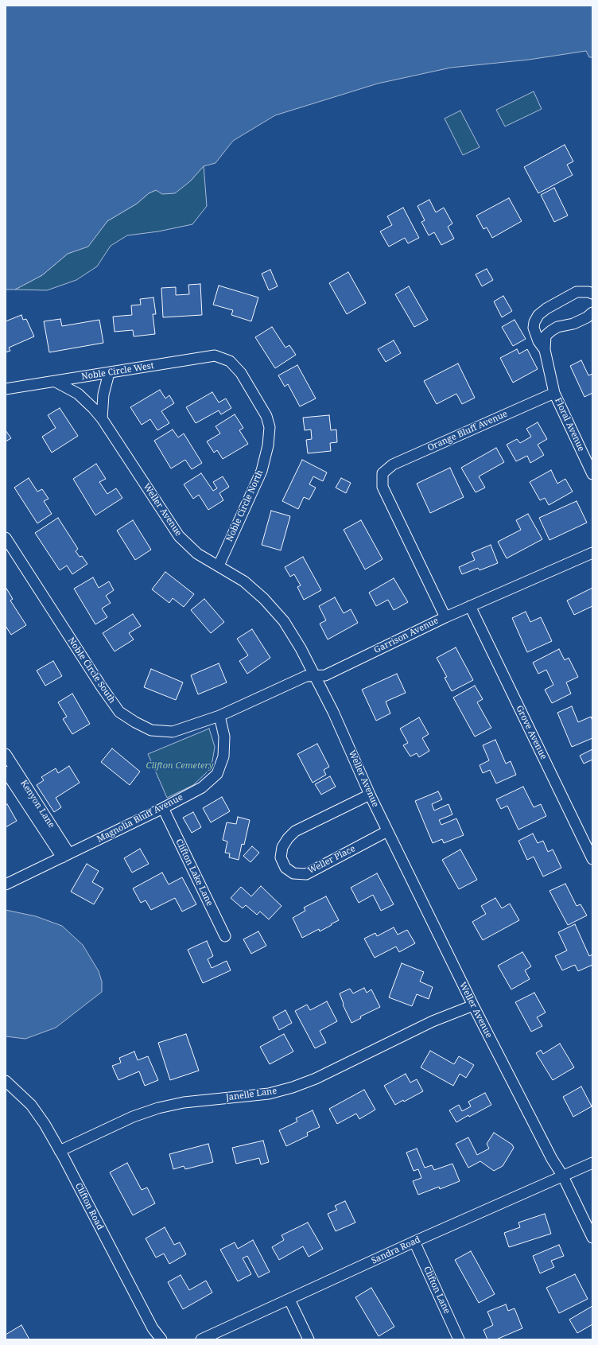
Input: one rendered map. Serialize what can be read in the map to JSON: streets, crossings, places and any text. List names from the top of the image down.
{
  "streets": {
    "street": [
      "Noble Circle West",
      "Floral Avenue",
      "Orange Bluff Avenue",
      "Noble Circle North",
      "Weller Avenue",
      "Garrison Avenue",
      "Noble Circle South",
      "Grove Avenue",
      "Kenyon Lane",
      "Magnolia Bluff Avenue",
      "Weller Place",
      "Clifton Lake Lane",
      "Janelle Lane",
      "Clifton Road",
      "Sandra Road",
      "Clifton Lane"
    ]
  },
  "crossings": [
    ["Noble Circle West", "Noble Circle North"],
    ["Noble Circle West", "Weller Avenue"],
    ["Floral Avenue", "Orange Bluff Avenue"],
    ["Orange Bluff Avenue", "Garrison Avenue"],
    ["Noble Circle North", "Weller Avenue"],
    ["Weller Avenue", "Garrison Avenue"],
    ["Weller Avenue", "Weller Place"],
    ["Weller Avenue", "Janelle Lane"],
    ["Weller Avenue", "Sandra Road"],
    ["Garrison Avenue", "Noble Circle South"],
    ["Garrison Avenue", "Grove Avenue"],
    ["Garrison Avenue", "Magnolia Bluff Avenue"],
    ["Noble Circle South", "Magnolia Bluff Avenue"],
    ["Kenyon Lane", "Magnolia Bluff Avenue"],
    ["Magnolia Bluff Avenue", "Clifton Lake Lane"],
    ["Janelle Lane", "Clifton Road"],
    ["Sandra Road", "Clifton Lane"]
  ],
  "parks": ["Clifton Cemetery"]
}
